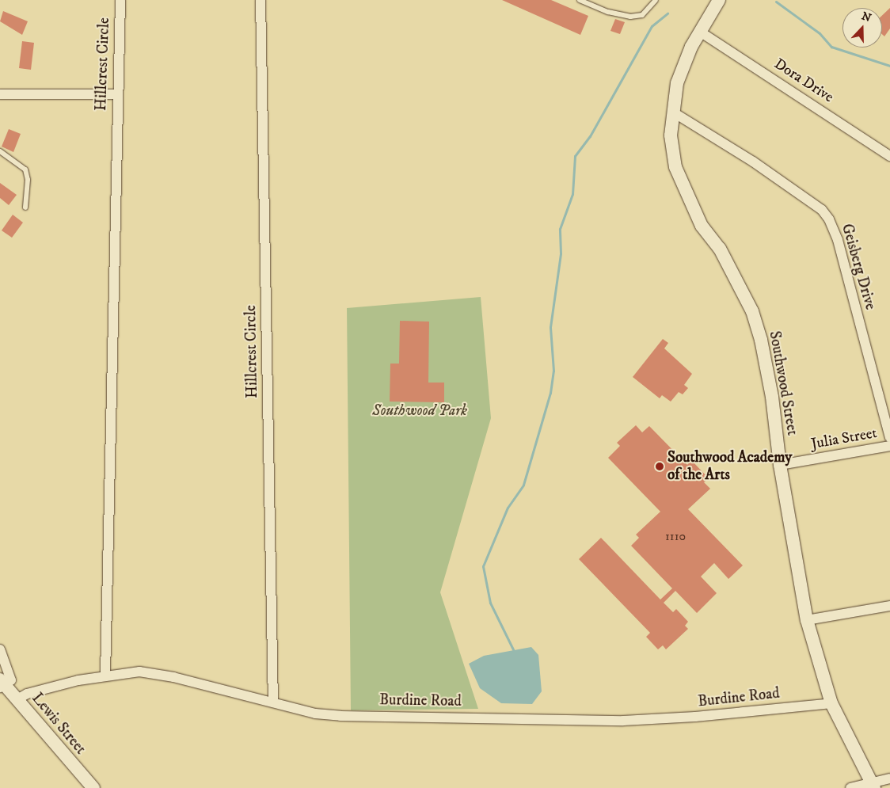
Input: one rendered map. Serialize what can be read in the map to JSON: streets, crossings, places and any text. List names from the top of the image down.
{
  "streets": {
    "street": [
      "Hillcrest Circle",
      "Dora Drive",
      "Geisberg Drive",
      "Southwood Street",
      "Julia Street",
      "Burdine Road",
      "Lewis Street"
    ]
  },
  "crossings": [
    ["Hillcrest Circle", "Burdine Road"],
    ["Dora Drive", "Southwood Street"],
    ["Geisberg Drive", "Southwood Street"],
    ["Southwood Street", "Julia Street"],
    ["Southwood Street", "Burdine Road"],
    ["Burdine Road", "Lewis Street"]
  ],
  "parks": ["Southwood Park"],
  "places": ["Southwood Academy of the Arts"],
  "house_numbers": ["1110"],
  "north": "top"
}
